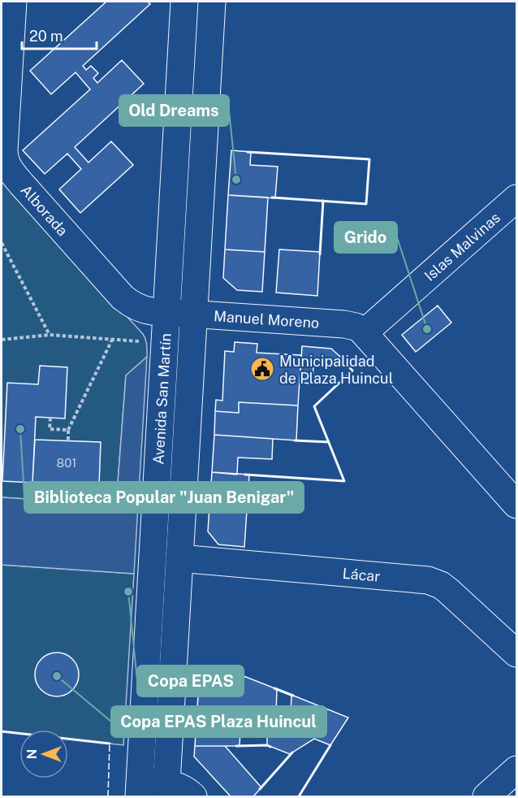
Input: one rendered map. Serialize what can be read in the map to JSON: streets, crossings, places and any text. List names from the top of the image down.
{
  "streets": {
    "main road": [
      "Alborada",
      "Islas Malvinas",
      "Manuel Moreno",
      "Avenida San Martín",
      "Lácar"
    ]
  },
  "crossings": [
    ["Alborada", "Manuel Moreno"],
    ["Alborada", "Avenida San Martín"],
    ["Islas Malvinas", "Manuel Moreno"],
    ["Manuel Moreno", "Avenida San Martín"],
    ["Avenida San Martín", "Lácar"]
  ],
  "places": {
    "other": [
      "Old Dreams",
      "Grido",
      "Biblioteca Popular \"Juan Benigar\"",
      "Copa EPAS",
      "Copa EPAS Plaza Huincul"
    ],
    "public building": ["Municipalidad de Plaza Huincul"]
  },
  "house_numbers": ["801"],
  "scale_bar": "20 m",
  "north": "left"
}
